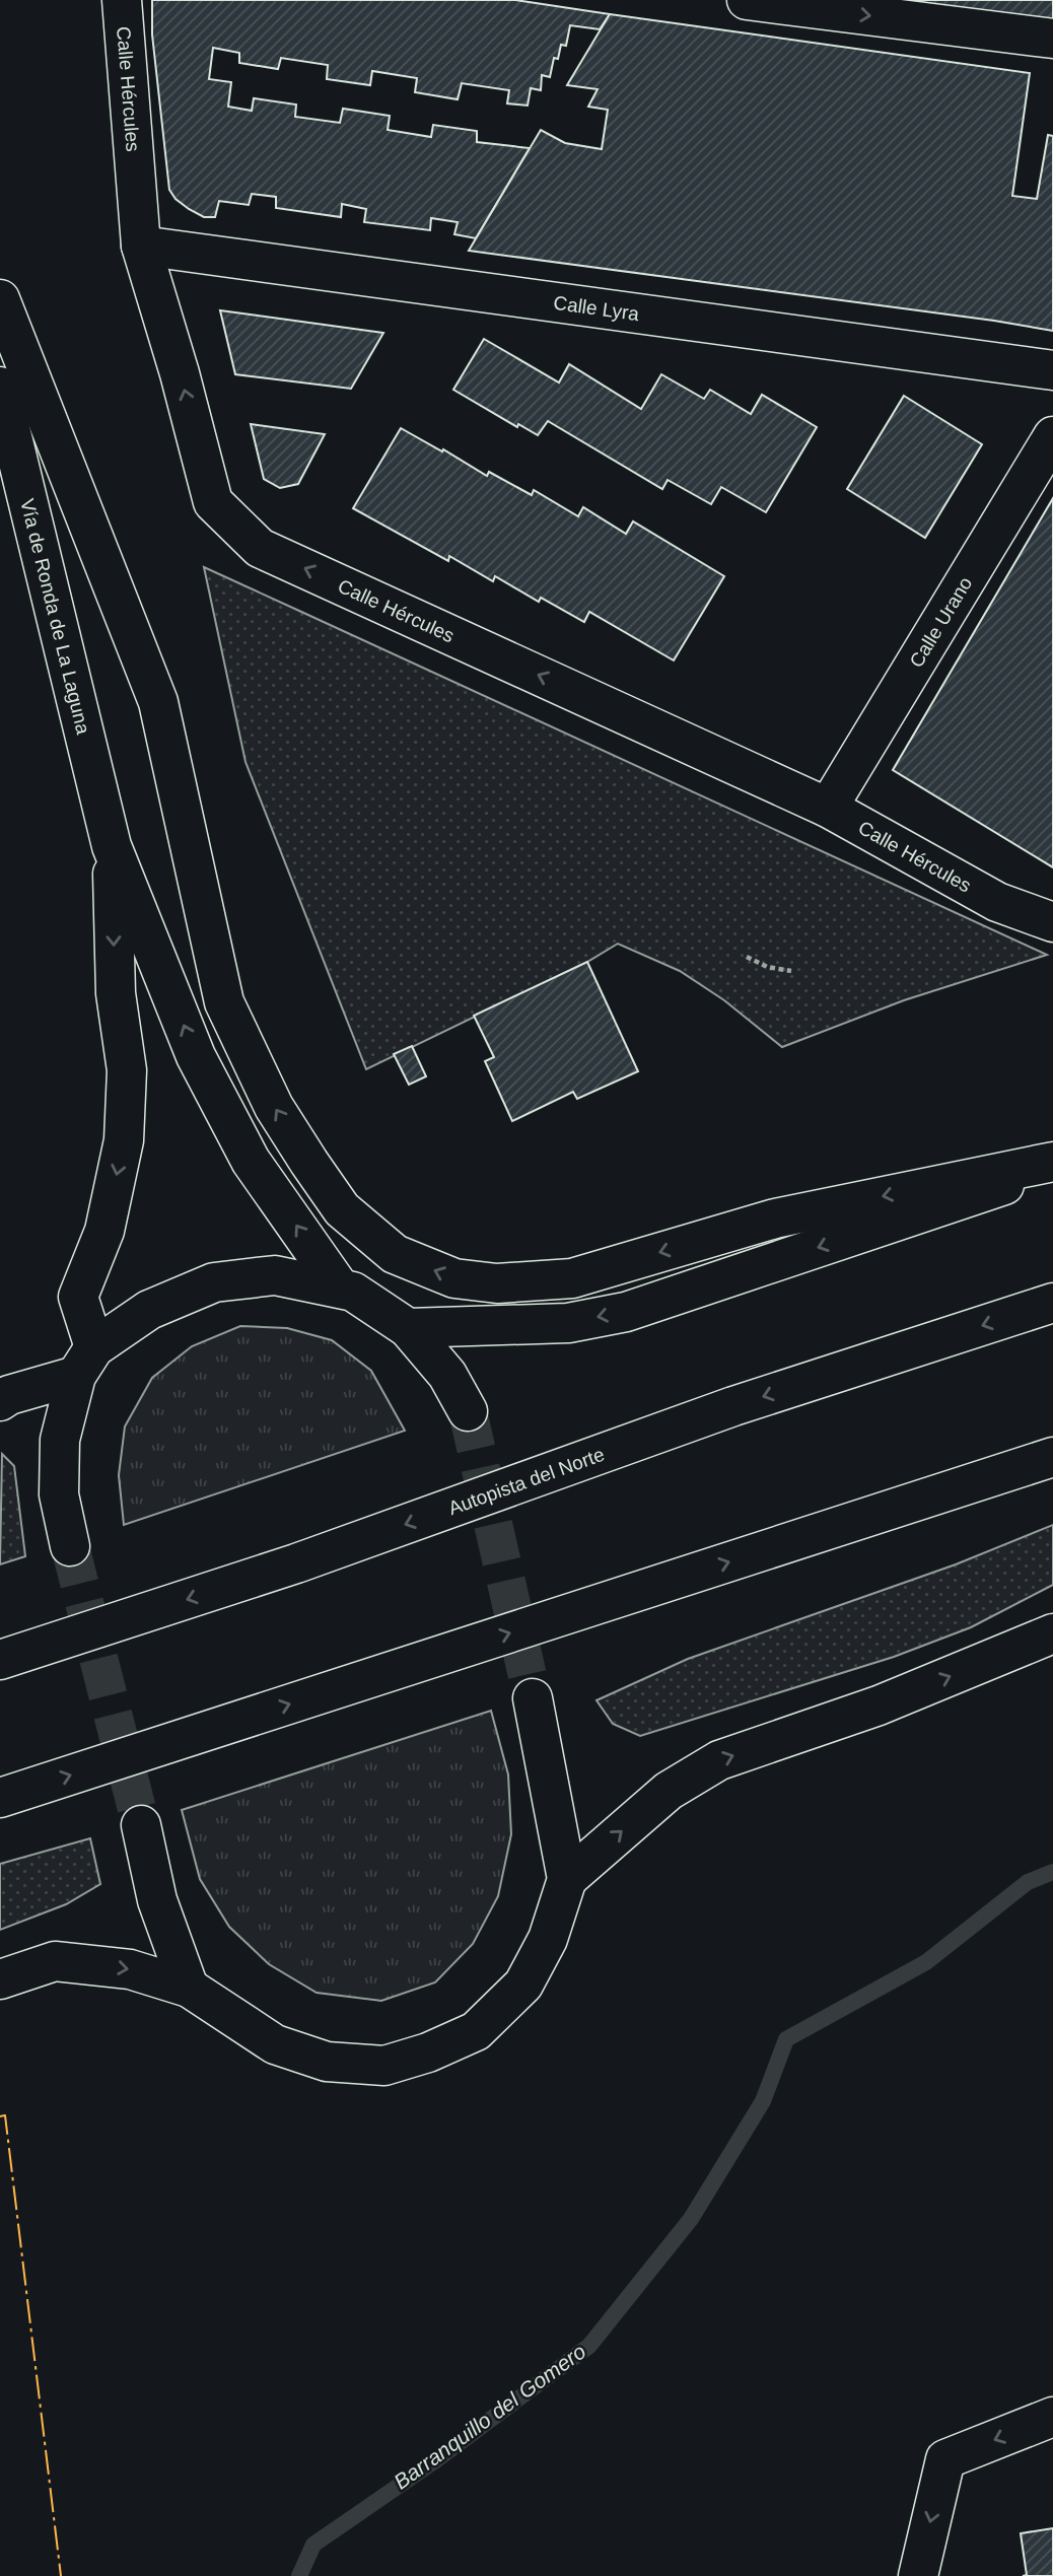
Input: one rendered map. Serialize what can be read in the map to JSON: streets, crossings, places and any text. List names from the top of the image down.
{
  "streets": {
    "main road": [
      "Calle Hércules",
      "Calle Lyra",
      "Vía de Ronda de La Laguna",
      "Calle Urano",
      "Autopista del Norte"
    ]
  },
  "crossings": [
    ["Calle Hércules", "Calle Lyra"],
    ["Calle Hércules", "Calle Urano"]
  ],
  "one_way": ["Calle Hércules"],
  "water": ["Barranquillo del Gomero"]
}
